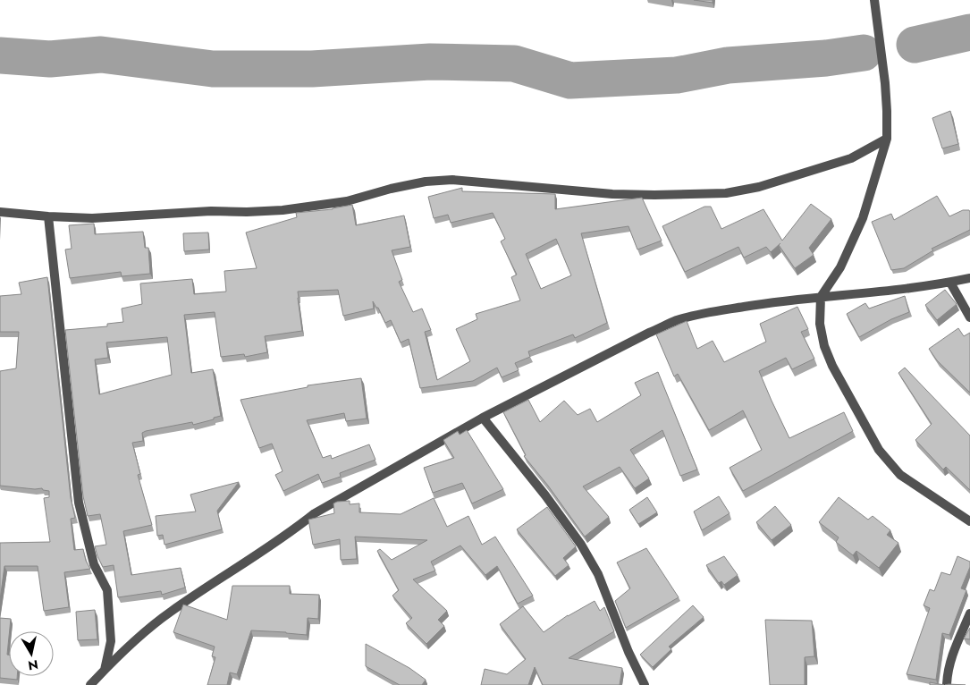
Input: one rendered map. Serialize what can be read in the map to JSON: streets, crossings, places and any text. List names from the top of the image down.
{
  "north": "bottom"
}
